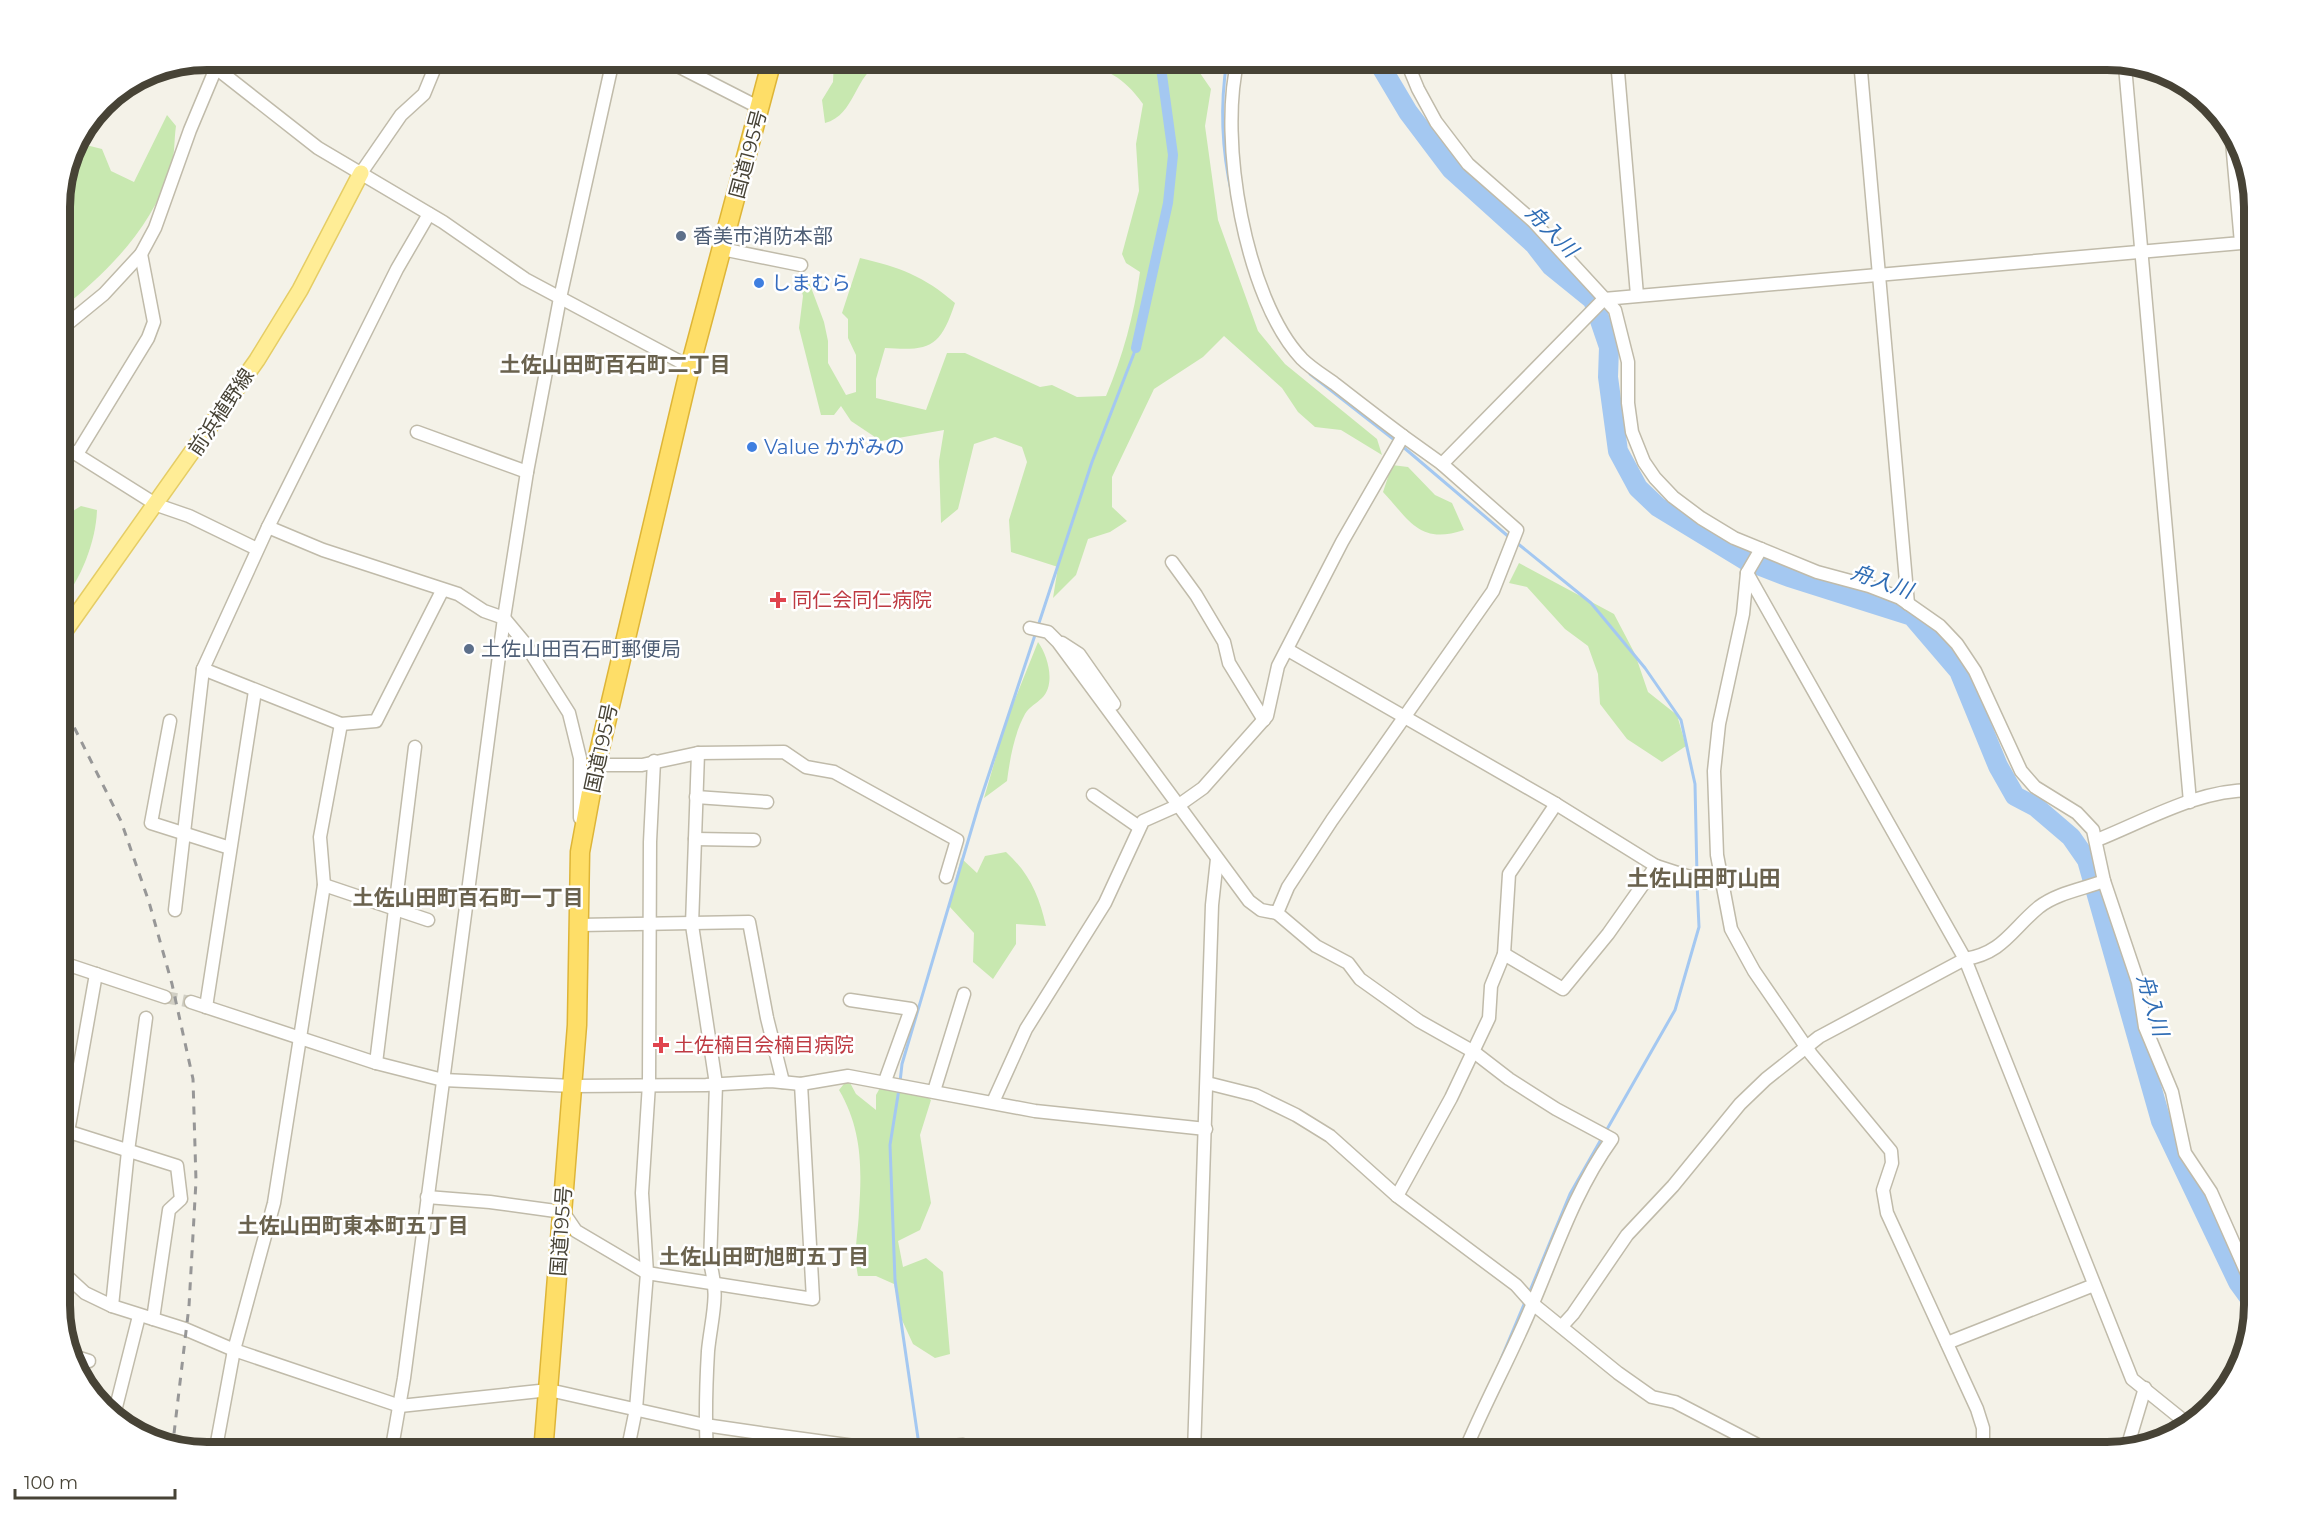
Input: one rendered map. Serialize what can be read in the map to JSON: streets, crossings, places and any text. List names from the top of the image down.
{
  "streets": {
    "highway": ["国道195号"],
    "main road": ["前浜植野線"]
  },
  "districts": [
    "土佐山田町百石町二丁目",
    "土佐山田町山田",
    "土佐山田町百石町一丁目",
    "土佐山田町東本町五丁目",
    "土佐山田町旭町五丁目"
  ],
  "water": ["舟入川"],
  "places": {
    "other": [
      "香美市消防本部",
      "しまむら",
      "Value かがみの",
      "土佐山田百石町郵便局"
    ],
    "health": ["同仁会同仁病院", "土佐楠目会楠目病院"]
  },
  "scale_bar": "100 m"
}
